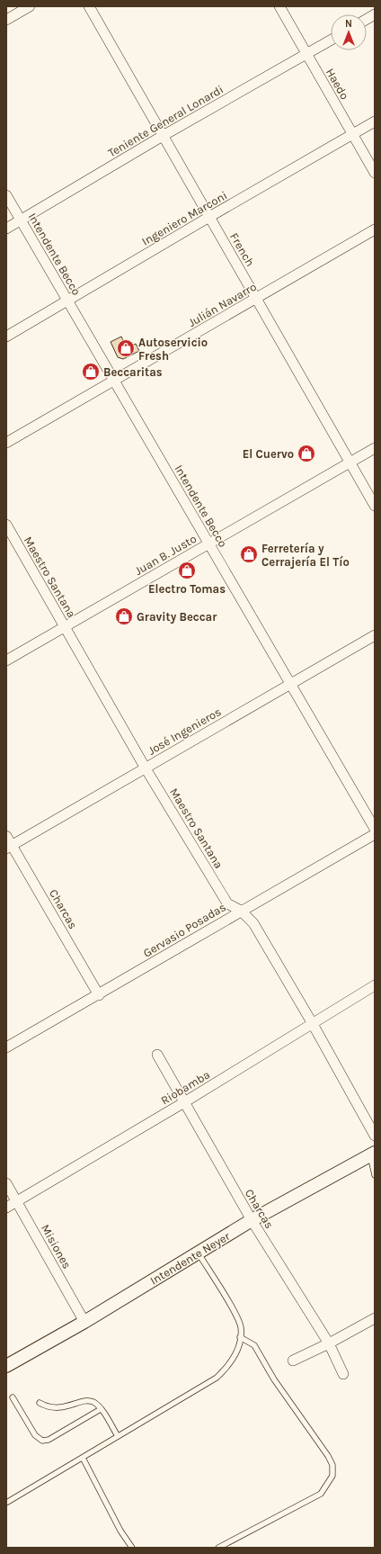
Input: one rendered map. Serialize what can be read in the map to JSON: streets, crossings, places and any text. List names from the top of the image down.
{
  "streets": {
    "street": [
      "Haedo",
      "Teniente General Lonardi",
      "Ingeniero Marconi",
      "French",
      "Intendente Becco",
      "Julián Navarro",
      "Juan B. Justo",
      "Maestro Santana",
      "José Ingenieros",
      "Charcas",
      "Gervasio Posadas",
      "Riobamba",
      "Misiones",
      "Intendente Neyer"
    ]
  },
  "crossings": [
    ["Haedo", "Teniente General Lonardi"],
    ["Haedo", "Ingeniero Marconi"],
    ["Teniente General Lonardi", "French"],
    ["Teniente General Lonardi", "Intendente Becco"],
    ["Ingeniero Marconi", "French"],
    ["Ingeniero Marconi", "Intendente Becco"],
    ["French", "Julián Navarro"],
    ["French", "Juan B. Justo"],
    ["Intendente Becco", "Julián Navarro"],
    ["Intendente Becco", "Juan B. Justo"],
    ["Intendente Becco", "José Ingenieros"],
    ["Juan B. Justo", "Maestro Santana"],
    ["Maestro Santana", "José Ingenieros"],
    ["Maestro Santana", "Gervasio Posadas"],
    ["Maestro Santana", "Riobamba"],
    ["José Ingenieros", "Charcas"],
    ["Charcas", "Gervasio Posadas"],
    ["Charcas", "Riobamba"],
    ["Charcas", "Intendente Neyer"],
    ["Riobamba", "Misiones"],
    ["Misiones", "Intendente Neyer"]
  ],
  "places": {
    "shop": [
      "Autoservicio Fresh",
      "Beccaritas",
      "El Cuervo",
      "Ferretería y Cerrajería El Tío",
      "Electro Tomas",
      "Gravity Beccar"
    ]
  },
  "north": "top"
}
